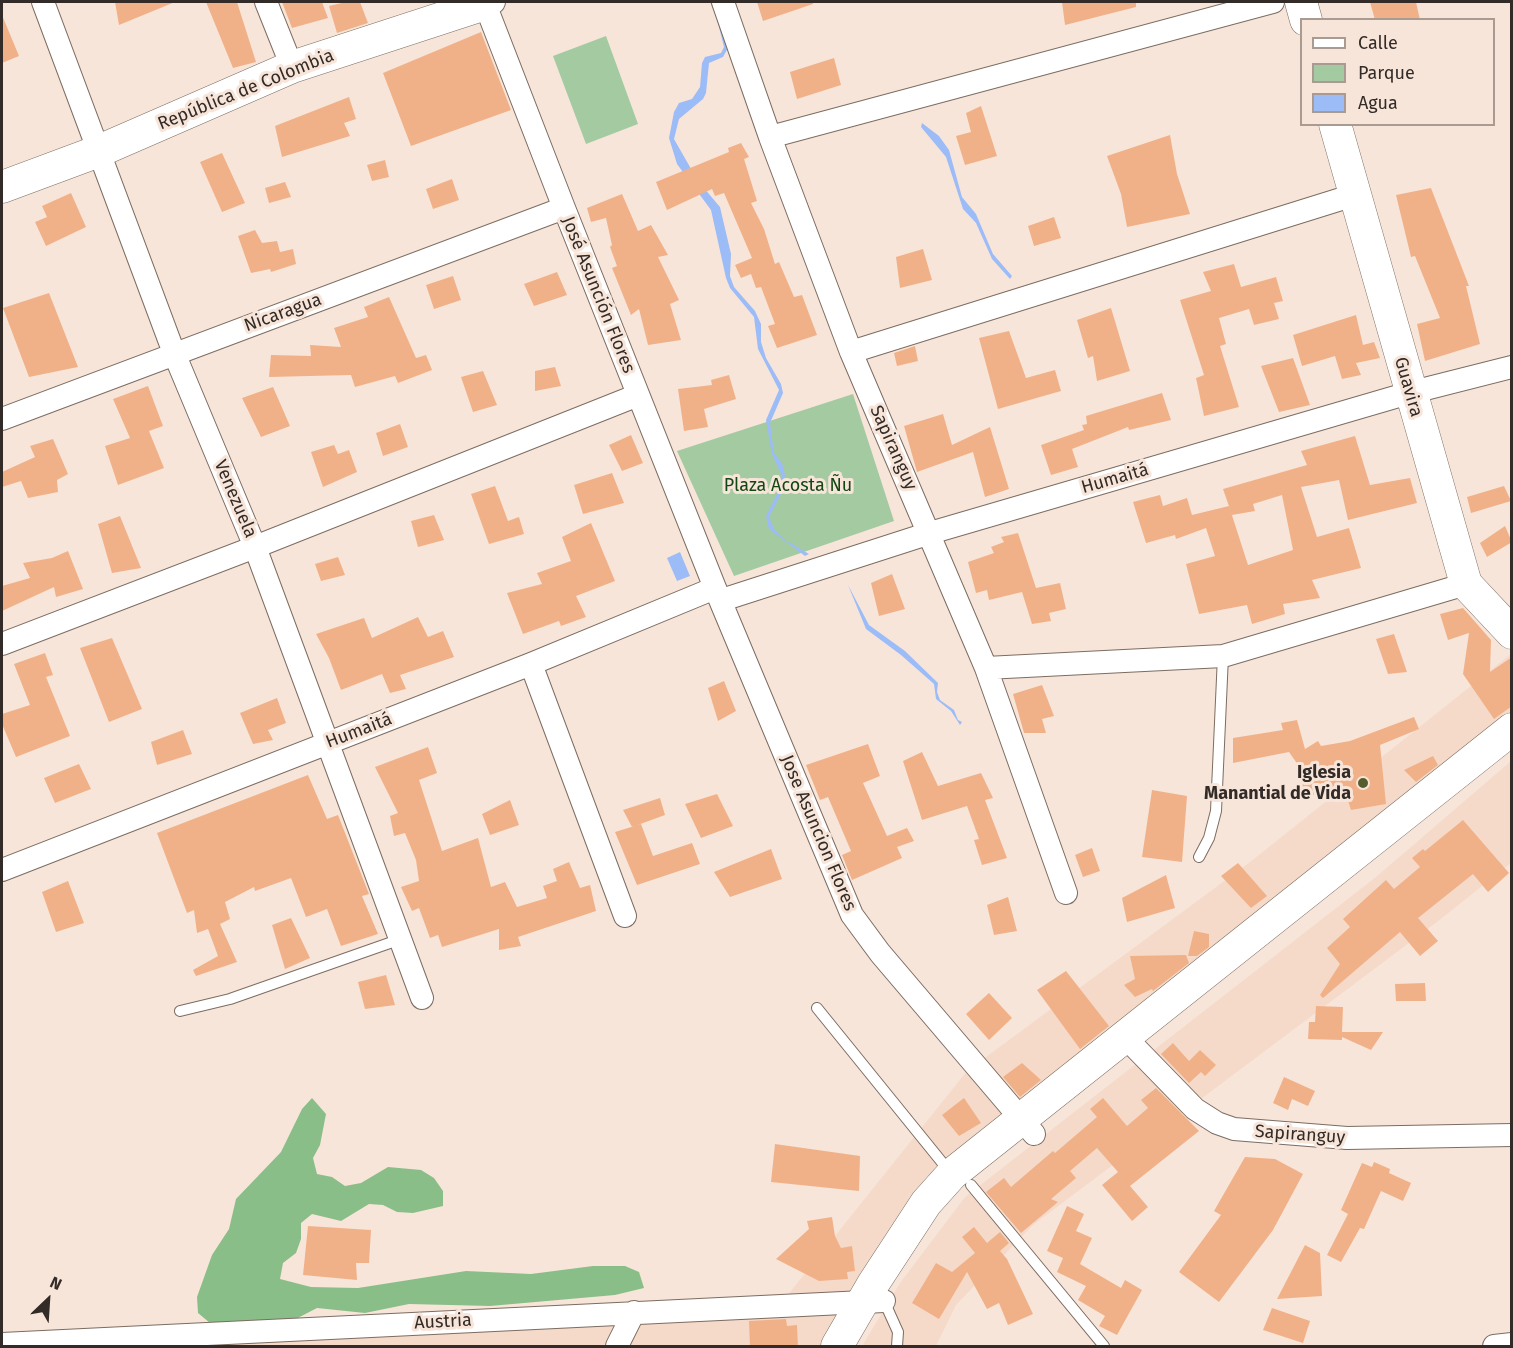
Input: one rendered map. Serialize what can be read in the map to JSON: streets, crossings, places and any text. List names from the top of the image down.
{
  "streets": {
    "main road": ["República de Colombia", "Guavira"],
    "street": [
      "José Asunción Flores",
      "Nicaragua",
      "Sapiranguy",
      "Humaitá",
      "Venezuela",
      "Jose Asuncion Flores",
      "Austria"
    ]
  },
  "crossings": [
    ["República de Colombia", "José Asunción Flores"],
    ["República de Colombia", "Venezuela"],
    ["José Asunción Flores", "Nicaragua"],
    ["José Asunción Flores", "Humaitá"],
    ["José Asunción Flores", "Jose Asuncion Flores"],
    ["Nicaragua", "Venezuela"],
    ["Guavira", "Humaitá"],
    ["Sapiranguy", "Humaitá"],
    ["Humaitá", "Venezuela"],
    ["Humaitá", "Jose Asuncion Flores"]
  ],
  "parks": ["Plaza Acosta Ñu"],
  "places": ["Iglesia Manantial de Vida"],
  "legend": ["Calle", "Parque", "Agua"],
  "north": "top right"
}
